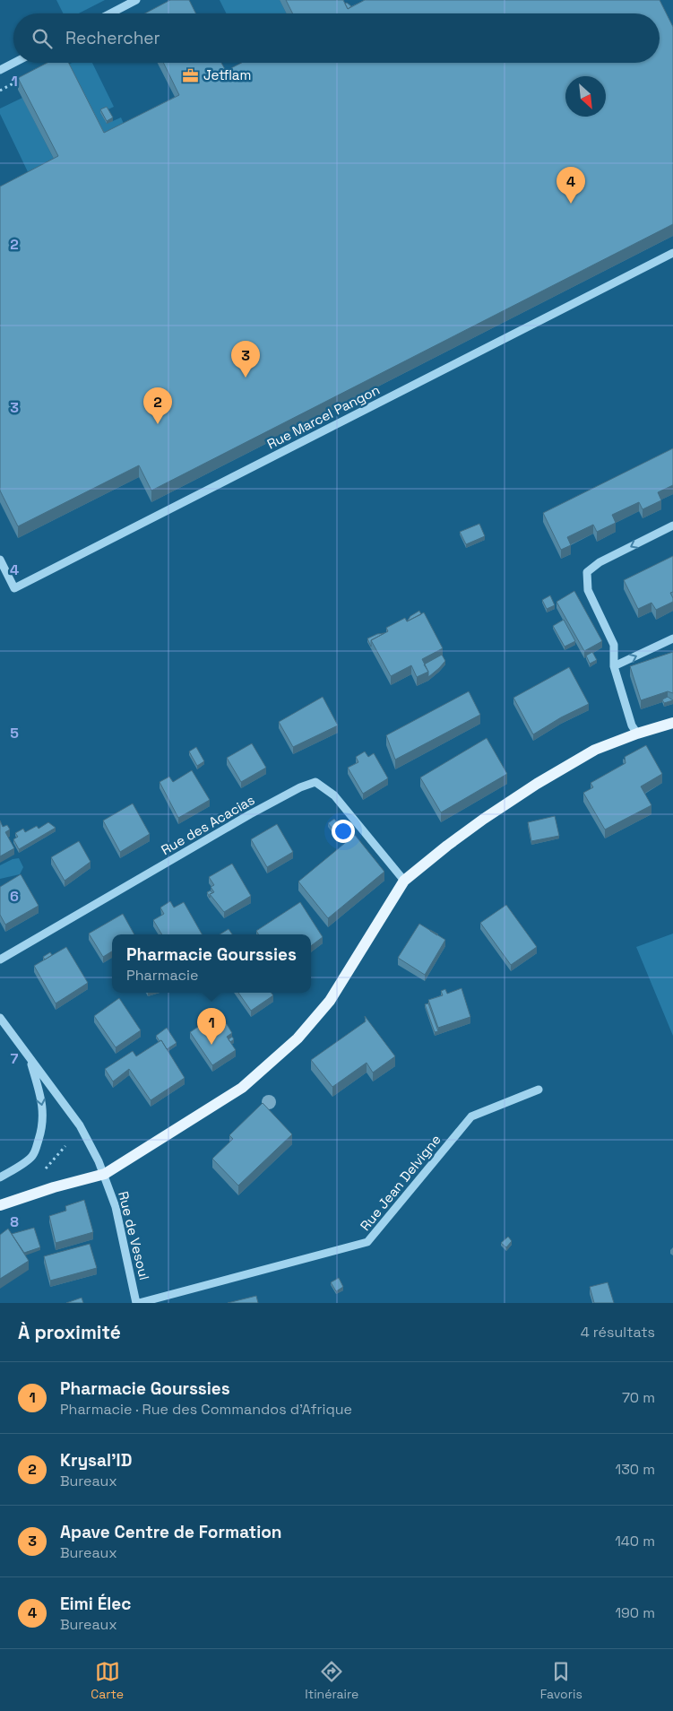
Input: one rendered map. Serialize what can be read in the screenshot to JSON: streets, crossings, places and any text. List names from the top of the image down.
{
  "streets": {
    "street": [
      "Rue Marcel Pangon",
      "Rue des Acacias",
      "Rue Jean Delvigne",
      "Rue de Vesoul"
    ]
  },
  "crossings": [
    ["Rue Jean Delvigne", "Rue de Vesoul"]
  ],
  "places": {
    "office": ["Jetflam"]
  },
  "north": "bottom right",
  "page": {
    "search": "Rechercher",
    "pins": [
      "4",
      "3",
      "2",
      "1"
    ],
    "popup": ["Pharmacie Gourssies", "Pharmacie"],
    "heading": ["À proximité", "4 résultats"],
    "list": [
      {
        "mark": "1",
        "name": "Pharmacie Gourssies",
        "note": "Pharmacie · Rue des Commandos d'Afrique",
        "value": "70 m"
      },
      {
        "mark": "2",
        "name": "Krysal'ID",
        "note": "Bureaux",
        "value": "130 m"
      },
      {
        "mark": "3",
        "name": "Apave Centre de Formation",
        "note": "Bureaux",
        "value": "140 m"
      },
      {
        "mark": "4",
        "name": "Eimi Élec",
        "note": "Bureaux",
        "value": "190 m"
      }
    ],
    "nav": ["Carte", "Itinéraire", "Favoris"]
  },
  "grid": {
    "rows": [
      "1",
      "2",
      "3",
      "4",
      "5",
      "6",
      "7",
      "8"
    ]
  }
}
